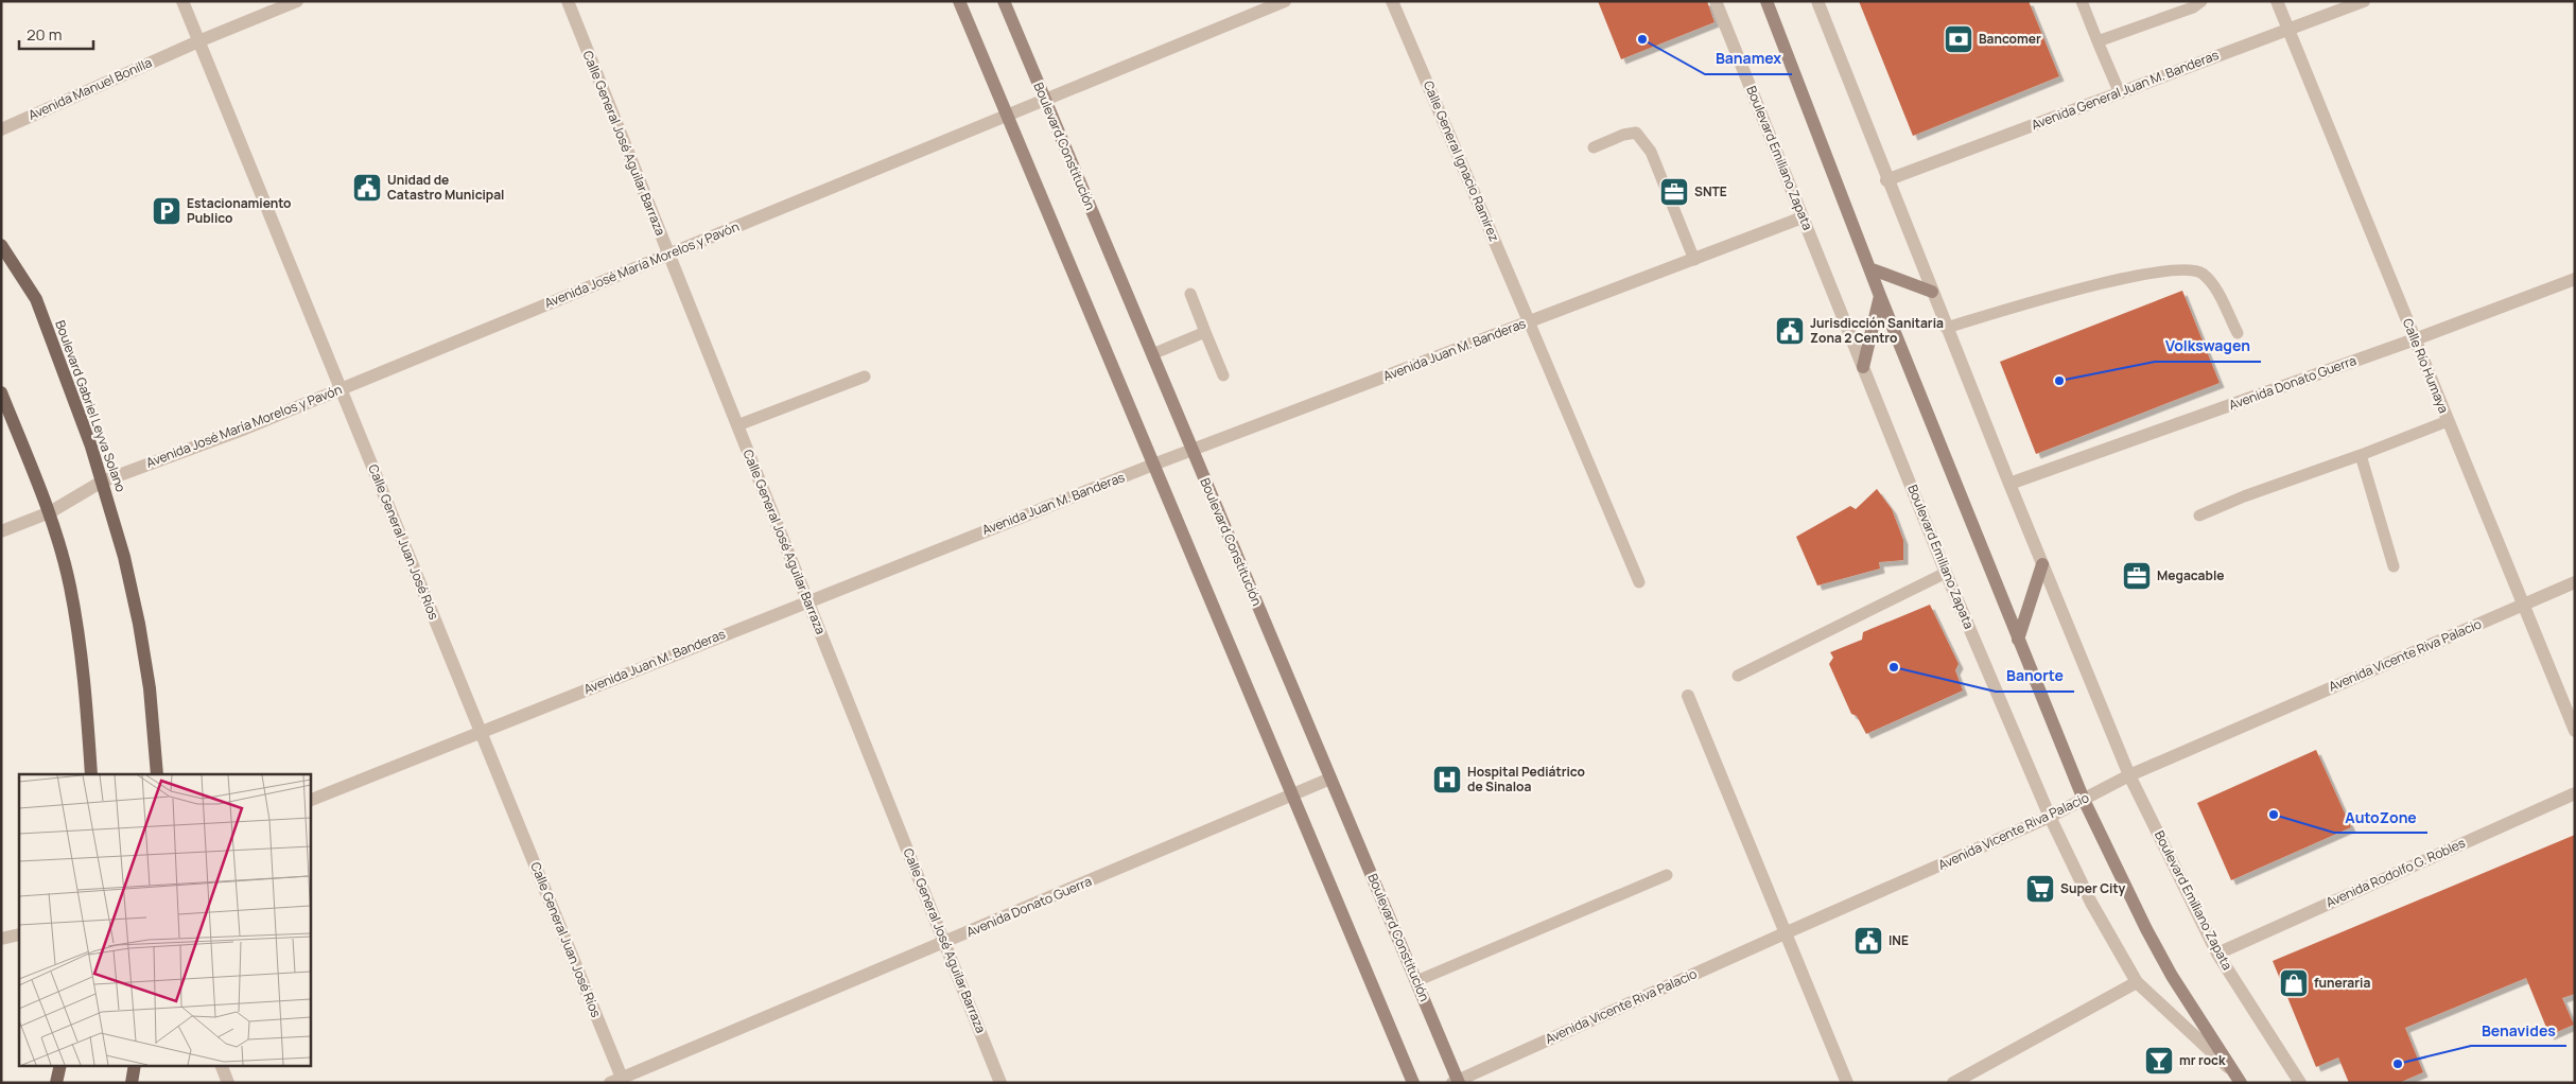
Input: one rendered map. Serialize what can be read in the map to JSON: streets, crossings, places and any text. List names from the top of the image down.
{
  "streets": {
    "main road": ["Boulevard Gabriel Leyva Solano"],
    "street": [
      "Avenida Manuel Bonilla",
      "Avenida General Juan M. Banderas",
      "Calle General José Aguilar Barraza",
      "Boulevard Constitución",
      "Boulevard Emiliano Zapata",
      "Calle General Ignacio Ramírez",
      "Avenida José María Morelos y Pavón",
      "Avenida Juan M. Banderas",
      "Calle Río Humaya",
      "Avenida Donato Guerra",
      "Calle General Juan José Ríos",
      "Avenida Vicente Riva Palacio",
      "Avenida Rodolfo G. Robles"
    ]
  },
  "crossings": [
    ["Avenida Manuel Bonilla", "Calle General Juan José Ríos"],
    ["Avenida General Juan M. Banderas", "Boulevard Emiliano Zapata"],
    ["Avenida General Juan M. Banderas", "Calle Río Humaya"],
    ["Calle General José Aguilar Barraza", "Avenida José María Morelos y Pavón"],
    ["Calle General José Aguilar Barraza", "Avenida Juan M. Banderas"],
    ["Calle General José Aguilar Barraza", "Avenida Donato Guerra"],
    ["Boulevard Constitución", "Avenida José María Morelos y Pavón"],
    ["Boulevard Constitución", "Avenida Juan M. Banderas"],
    ["Boulevard Constitución", "Avenida Donato Guerra"],
    ["Boulevard Constitución", "Avenida Vicente Riva Palacio"],
    ["Boulevard Emiliano Zapata", "Avenida Juan M. Banderas"],
    ["Boulevard Emiliano Zapata", "Avenida Donato Guerra"],
    ["Boulevard Emiliano Zapata", "Avenida Vicente Riva Palacio"],
    ["Boulevard Emiliano Zapata", "Avenida Rodolfo G. Robles"],
    ["Calle General Ignacio Ramírez", "Avenida Juan M. Banderas"],
    ["Avenida José María Morelos y Pavón", "Boulevard Gabriel Leyva Solano"],
    ["Avenida José María Morelos y Pavón", "Calle General Juan José Ríos"],
    ["Avenida Juan M. Banderas", "Calle General Juan José Ríos"],
    ["Calle Río Humaya", "Avenida Donato Guerra"],
    ["Calle Río Humaya", "Avenida Vicente Riva Palacio"],
    ["Avenida Donato Guerra", "Calle General Juan José Ríos"]
  ],
  "places": {
    "other": [
      "Banamex",
      "Volkswagen",
      "Banorte",
      "AutoZone",
      "Benavides"
    ],
    "bank": ["Bancomer"],
    "public building": ["Unidad de Catastro Municipal", "Jurisdicción Sanitaria Zona 2 Centro", "INE"],
    "office": ["SNTE", "Megacable"],
    "parking": ["Estacionamiento Publico"],
    "hospital": ["Hospital Pediátrico de Sinaloa"],
    "supermarket": ["Super City"],
    "shop": ["funeraria"],
    "bar": ["mr rock"]
  },
  "scale_bar": "20 m"
}
